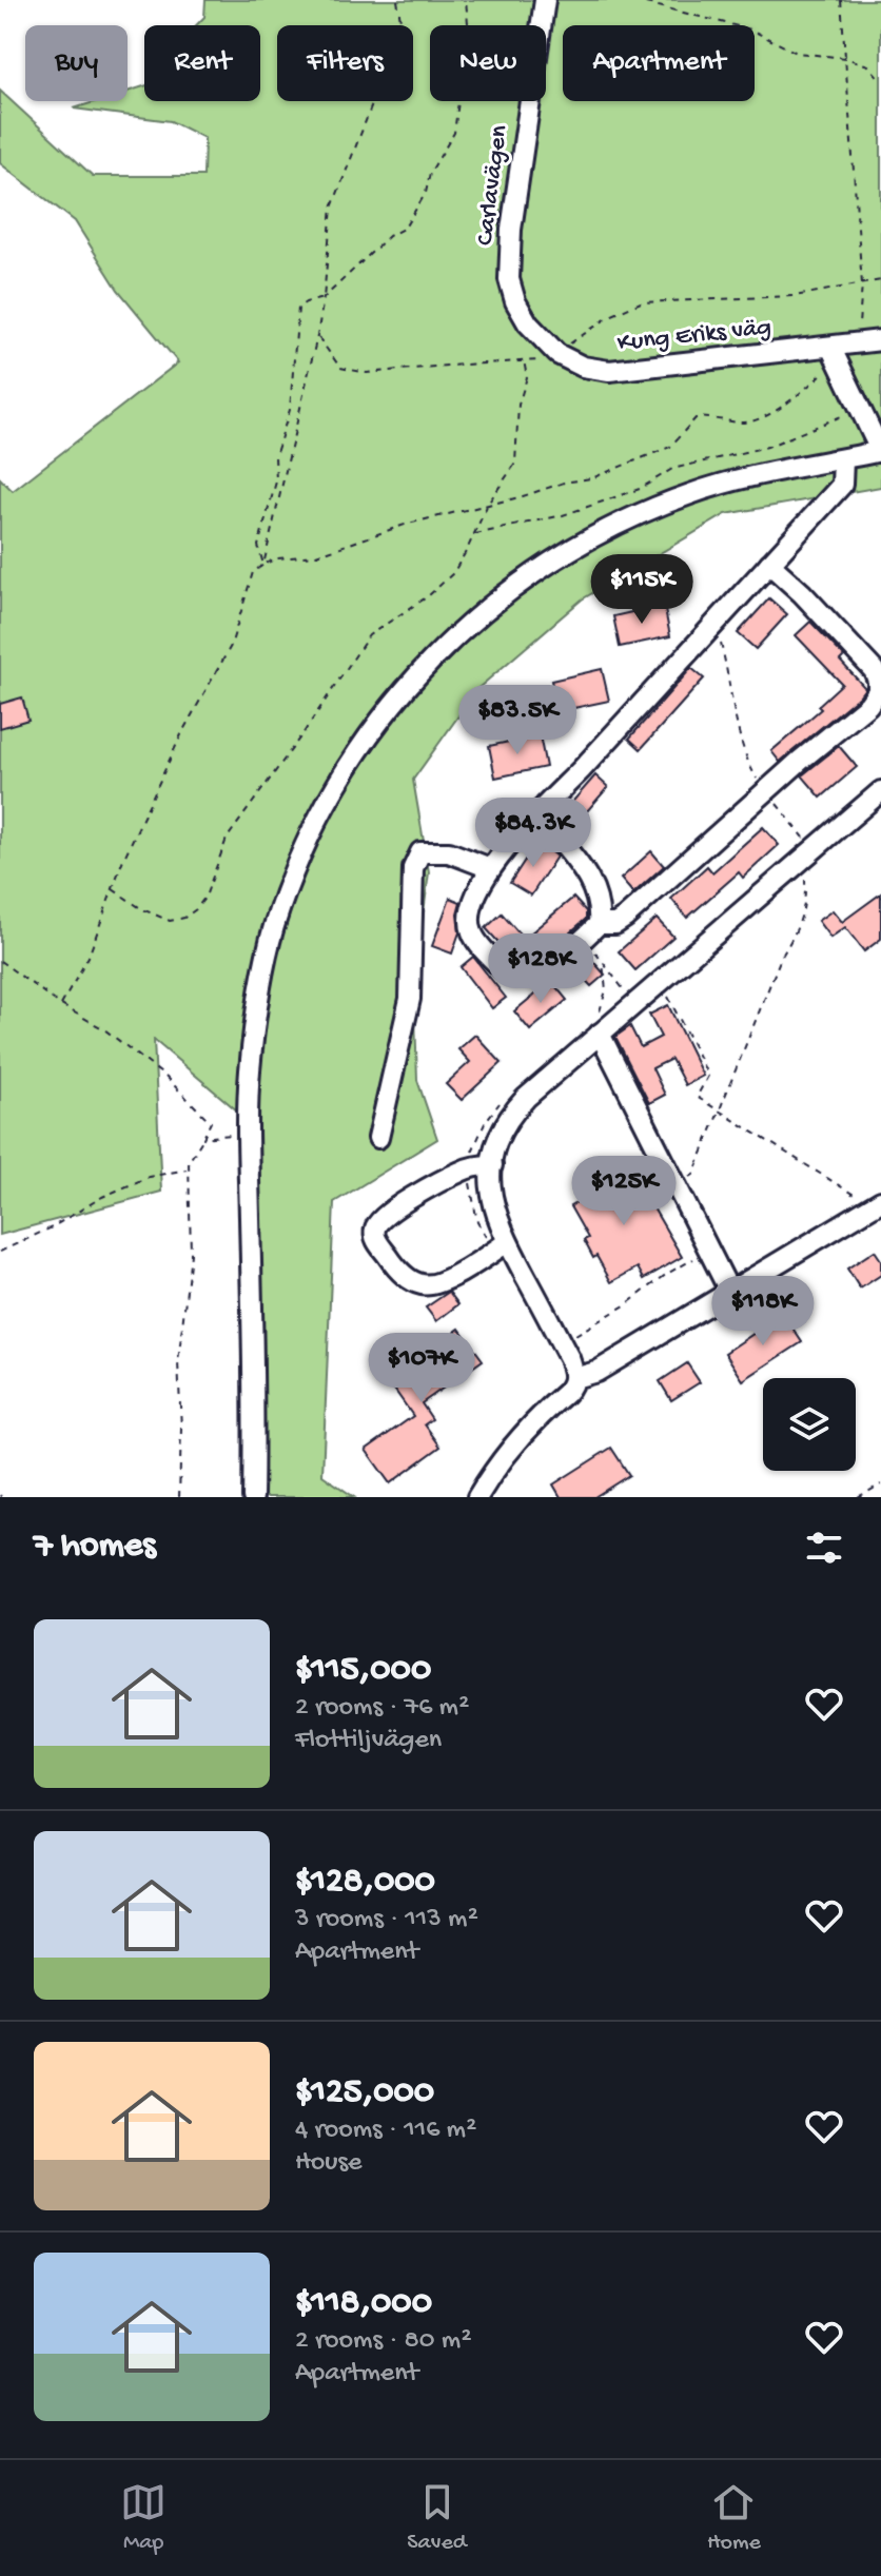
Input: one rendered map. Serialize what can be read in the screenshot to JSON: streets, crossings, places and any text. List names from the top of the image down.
{
  "streets": {
    "street": ["Carlavägen", "Kung Eriks väg"]
  },
  "crossings": [
    ["Carlavägen", "Kung Eriks väg"]
  ],
  "page": {
    "chip": [
      "Buy",
      "Rent",
      "Filters",
      "New",
      "Apartment"
    ],
    "price": [
      "$115K",
      "$83.5K",
      "$84.3K",
      "$128K",
      "$125K",
      "$118K",
      "$107K"
    ],
    "heading": "7 homes",
    "list": [
      {
        "name": "$115,000",
        "note": "2 rooms · 76 m² · Flottiljvägen"
      },
      {
        "name": "$128,000",
        "note": "3 rooms · 113 m² · Apartment"
      },
      {
        "name": "$125,000",
        "note": "4 rooms · 116 m² · House"
      },
      {
        "name": "$118,000",
        "note": "2 rooms · 80 m² · Apartment"
      }
    ],
    "tabs": ["Map", "Saved", "Home"]
  }
}
